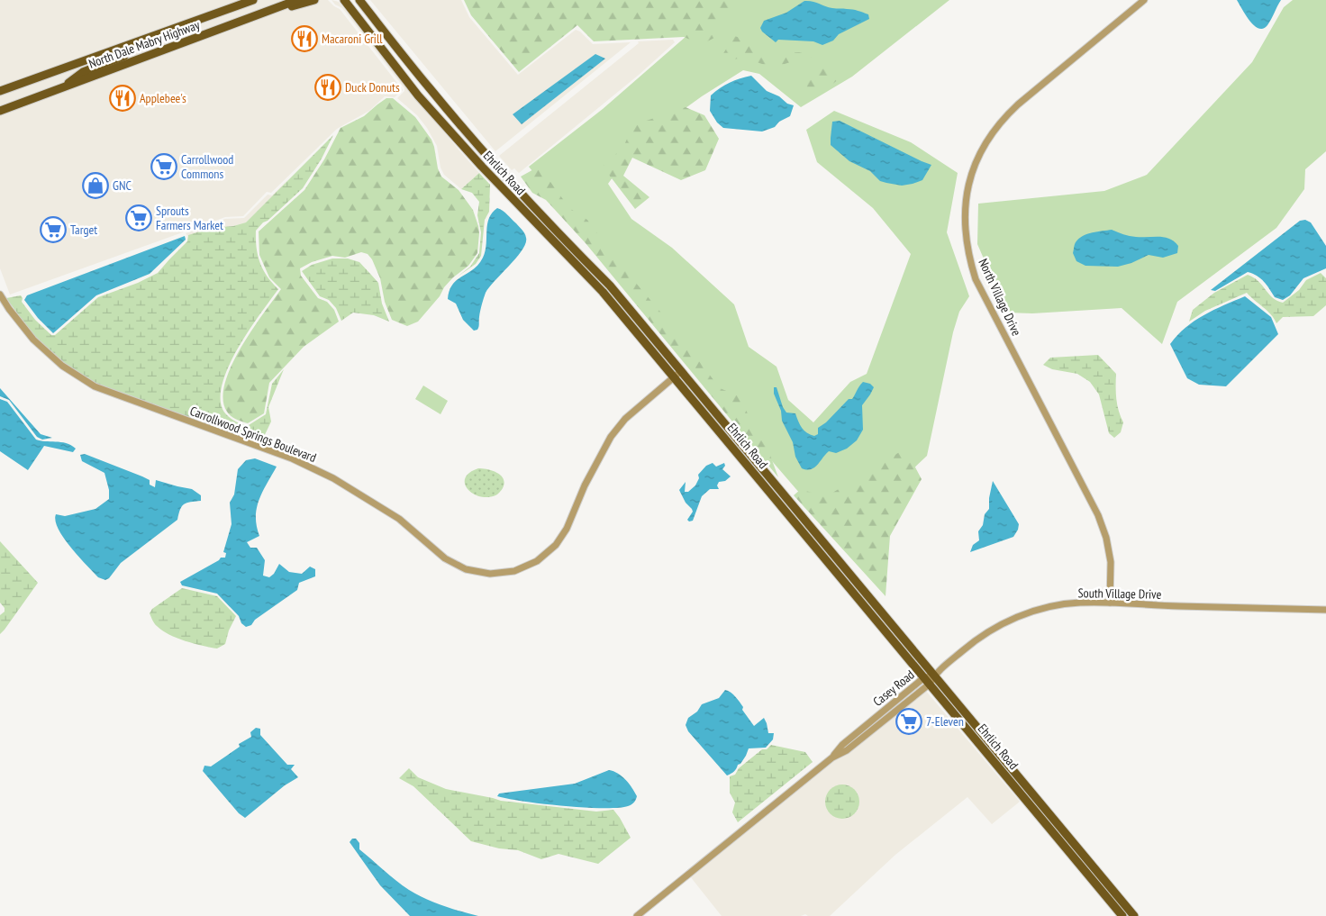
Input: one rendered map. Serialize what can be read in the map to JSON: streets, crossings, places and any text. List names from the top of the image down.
{
  "streets": {
    "main road": ["North Dale Mabry Highway", "Ehrlich Road"],
    "street": [
      "North Village Drive",
      "Carrollwood Springs Boulevard",
      "South Village Drive",
      "Casey Road"
    ]
  },
  "crossings": [
    ["Ehrlich Road", "Carrollwood Springs Boulevard"],
    ["Ehrlich Road", "South Village Drive"],
    ["Ehrlich Road", "Casey Road"],
    ["North Village Drive", "South Village Drive"],
    ["South Village Drive", "Casey Road"]
  ],
  "places": {
    "restaurant": ["Macaroni Grill", "Duck Donuts", "Applebee's"],
    "supermarket": [
      "Carrollwood Commons",
      "Sprouts Farmers Market",
      "Target",
      "7-Eleven"
    ],
    "shop": ["GNC"]
  }
}
